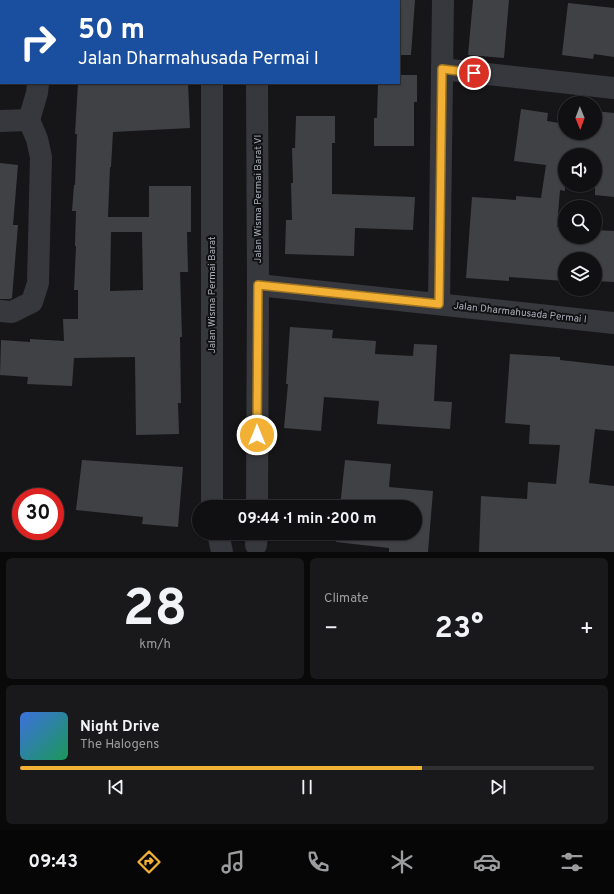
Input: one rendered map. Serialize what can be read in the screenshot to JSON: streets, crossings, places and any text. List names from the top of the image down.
{
  "streets": {
    "street": ["Jalan Wisma Permai Barat VI", "Jalan Wisma Permai Barat", "Jalan Dharmahusada Permai I"]
  },
  "crossings": [
    ["Jalan Wisma Permai Barat VI", "Jalan Dharmahusada Permai I"]
  ],
  "north": "bottom",
  "page": {
    "turn": ["50 m", "Jalan Dharmahusada Permai I"],
    "limit": "30",
    "trip": "09:44 · 1 min · 200 m",
    "tile": [
      ["28", "km/h"],
      "Climate"
    ],
    "heat": ["−", "23°", "+"],
    "song": ["Night Drive", "The Halogens"],
    "tabs": "09:43"
  }
}
